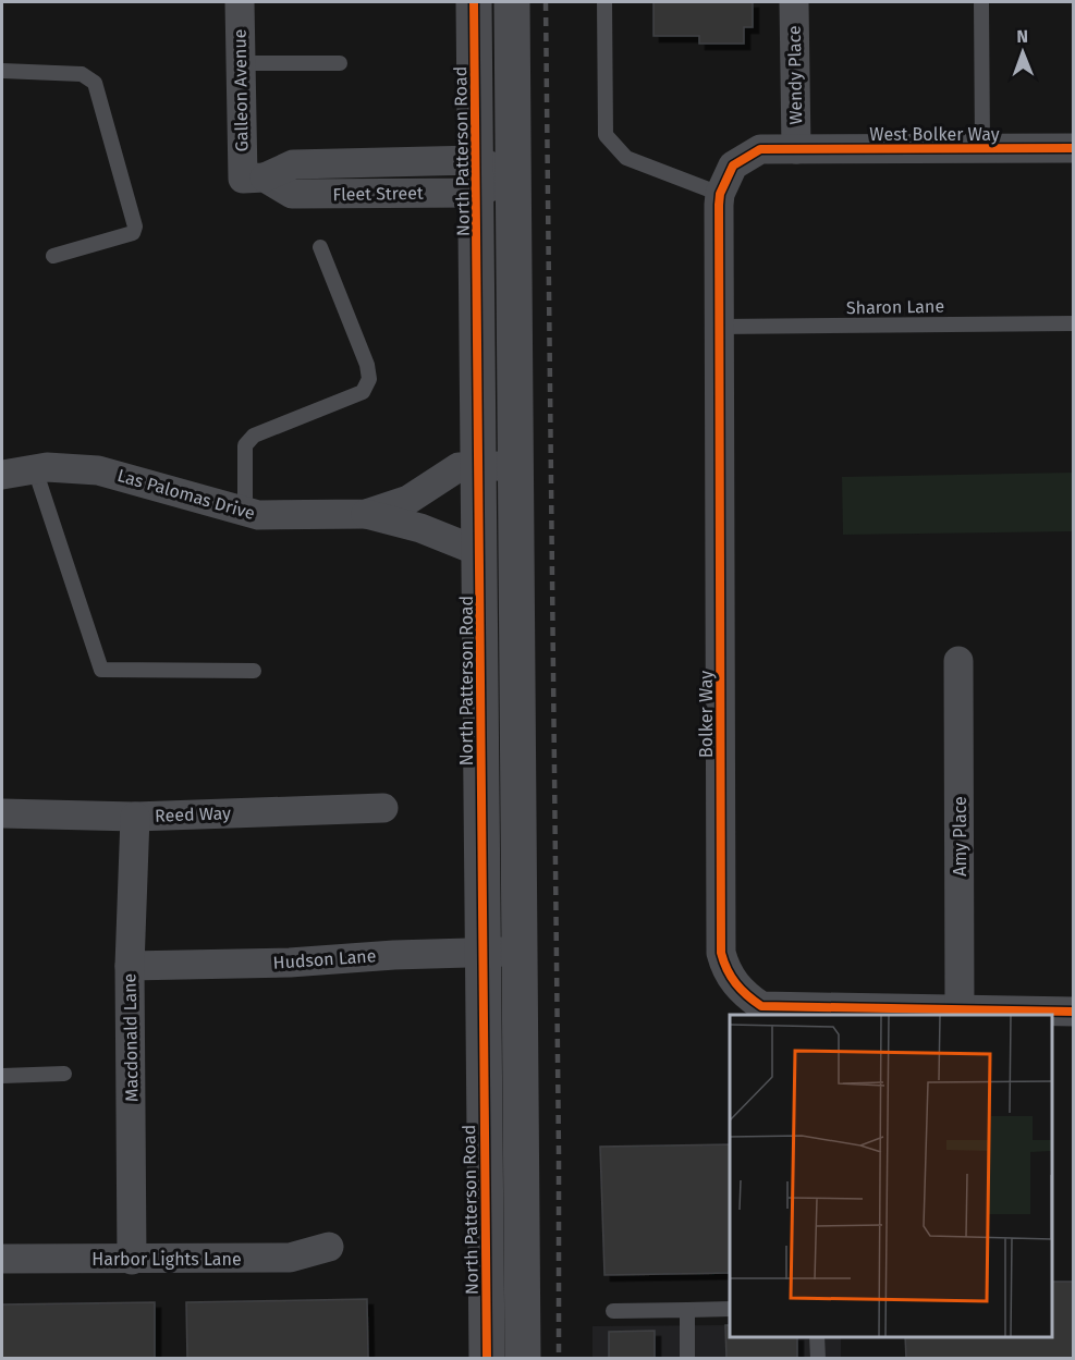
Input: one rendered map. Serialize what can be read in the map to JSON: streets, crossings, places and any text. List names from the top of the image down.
{
  "streets": {
    "street": [
      "Wendy Place",
      "Galleon Avenue",
      "West Bolker Way",
      "North Patterson Road",
      "Las Palomas Drive",
      "Bolker Way",
      "Reed Way",
      "Amy Place",
      "Hudson Lane",
      "Macdonald Lane",
      "Harbor Lights Lane"
    ],
    "lane": ["Sharon Lane"]
  },
  "crossings": [
    ["Wendy Place", "West Bolker Way"],
    ["Wendy Place", "Bolker Way"],
    ["Galleon Avenue", "North Patterson Road"],
    ["West Bolker Way", "Bolker Way"],
    ["North Patterson Road", "Las Palomas Drive"],
    ["North Patterson Road", "Hudson Lane"],
    ["Sharon Lane", "Bolker Way"],
    ["Bolker Way", "Amy Place"],
    ["Reed Way", "Macdonald Lane"],
    ["Hudson Lane", "Macdonald Lane"],
    ["Macdonald Lane", "Harbor Lights Lane"]
  ],
  "north": "top"
}
